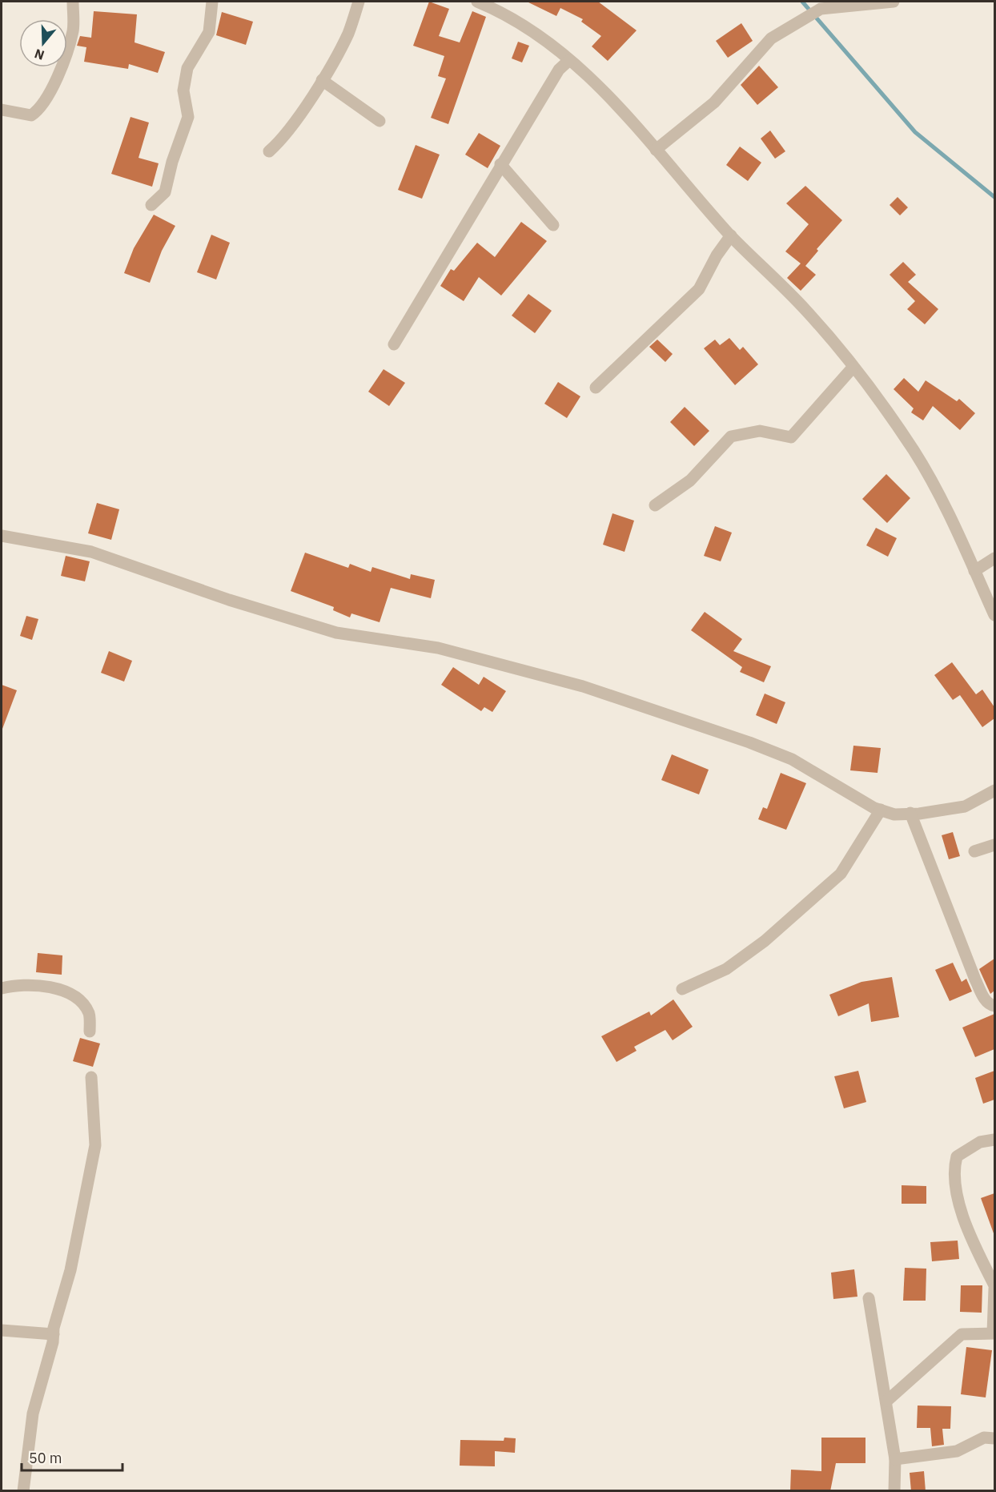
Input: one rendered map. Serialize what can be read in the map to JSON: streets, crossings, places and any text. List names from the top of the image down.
{
  "scale_bar": "50 m",
  "north": "bottom"
}
